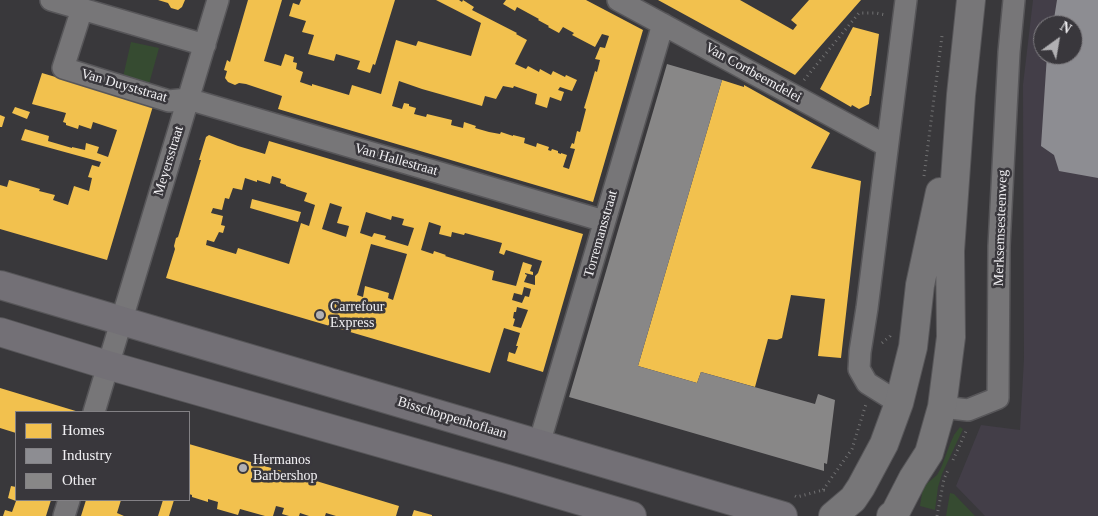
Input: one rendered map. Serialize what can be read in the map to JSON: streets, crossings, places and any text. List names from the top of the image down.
{
  "streets": {
    "main road": ["Bisschoppenhoflaan"],
    "street": [
      "Van Cortbeemdelei",
      "Van Duyststraat",
      "Van Hallestraat",
      "Meyersstraat",
      "Merksemsesteenweg",
      "Torremansstraat"
    ]
  },
  "crossings": [
    ["Van Cortbeemdelei", "Torremansstraat"],
    ["Van Duyststraat", "Van Hallestraat"],
    ["Van Duyststraat", "Meyersstraat"],
    ["Van Hallestraat", "Meyersstraat"],
    ["Van Hallestraat", "Torremansstraat"],
    ["Meyersstraat", "Bisschoppenhoflaan"],
    ["Torremansstraat", "Bisschoppenhoflaan"]
  ],
  "places": ["Carrefour Express", "Hermanos Barbershop"],
  "legend": ["Homes", "Industry", "Other"],
  "north": "top right"
}
